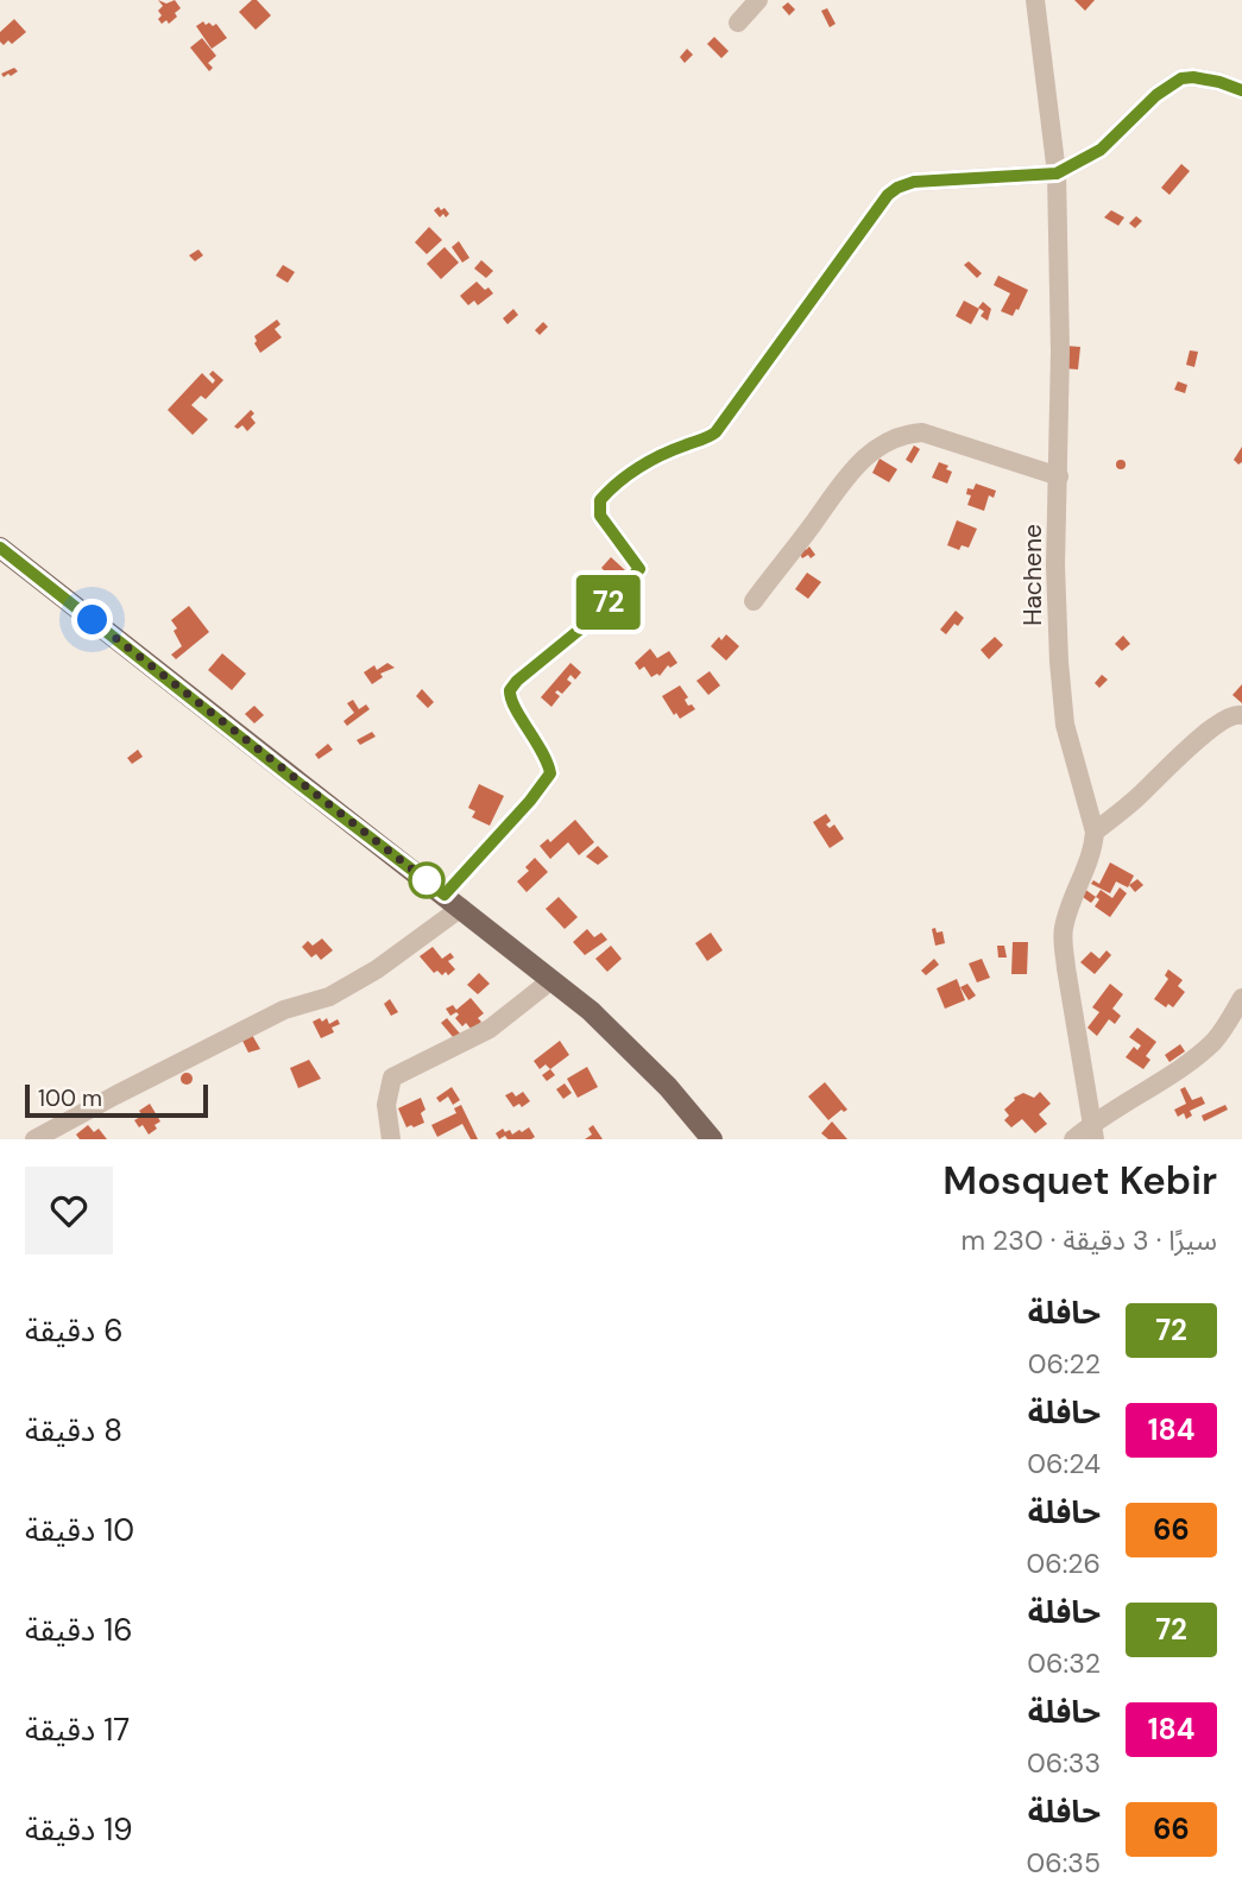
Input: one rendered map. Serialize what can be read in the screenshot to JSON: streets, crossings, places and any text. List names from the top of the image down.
{
  "streets": {
    "street": ["Hachene"]
  },
  "lines": ["bus line 72"],
  "scale_bar": "100 m",
  "page": {
    "on_map": "72",
    "scale": "100 m",
    "heading": ["Mosquet Kebir", "سيرًا · 3 دقيقة · 230 m"],
    "list": [
      {
        "mark": "72",
        "name": "حافلة",
        "note": "06:22",
        "value": "6 دقيقة"
      },
      {
        "mark": "184",
        "name": "حافلة",
        "note": "06:24",
        "value": "8 دقيقة"
      },
      {
        "mark": "66",
        "name": "حافلة",
        "note": "06:26",
        "value": "10 دقيقة"
      },
      {
        "mark": "72",
        "name": "حافلة",
        "note": "06:32",
        "value": "16 دقيقة"
      },
      {
        "mark": "184",
        "name": "حافلة",
        "note": "06:33",
        "value": "17 دقيقة"
      },
      {
        "mark": "66",
        "name": "حافلة",
        "note": "06:35",
        "value": "19 دقيقة"
      }
    ]
  }
}
